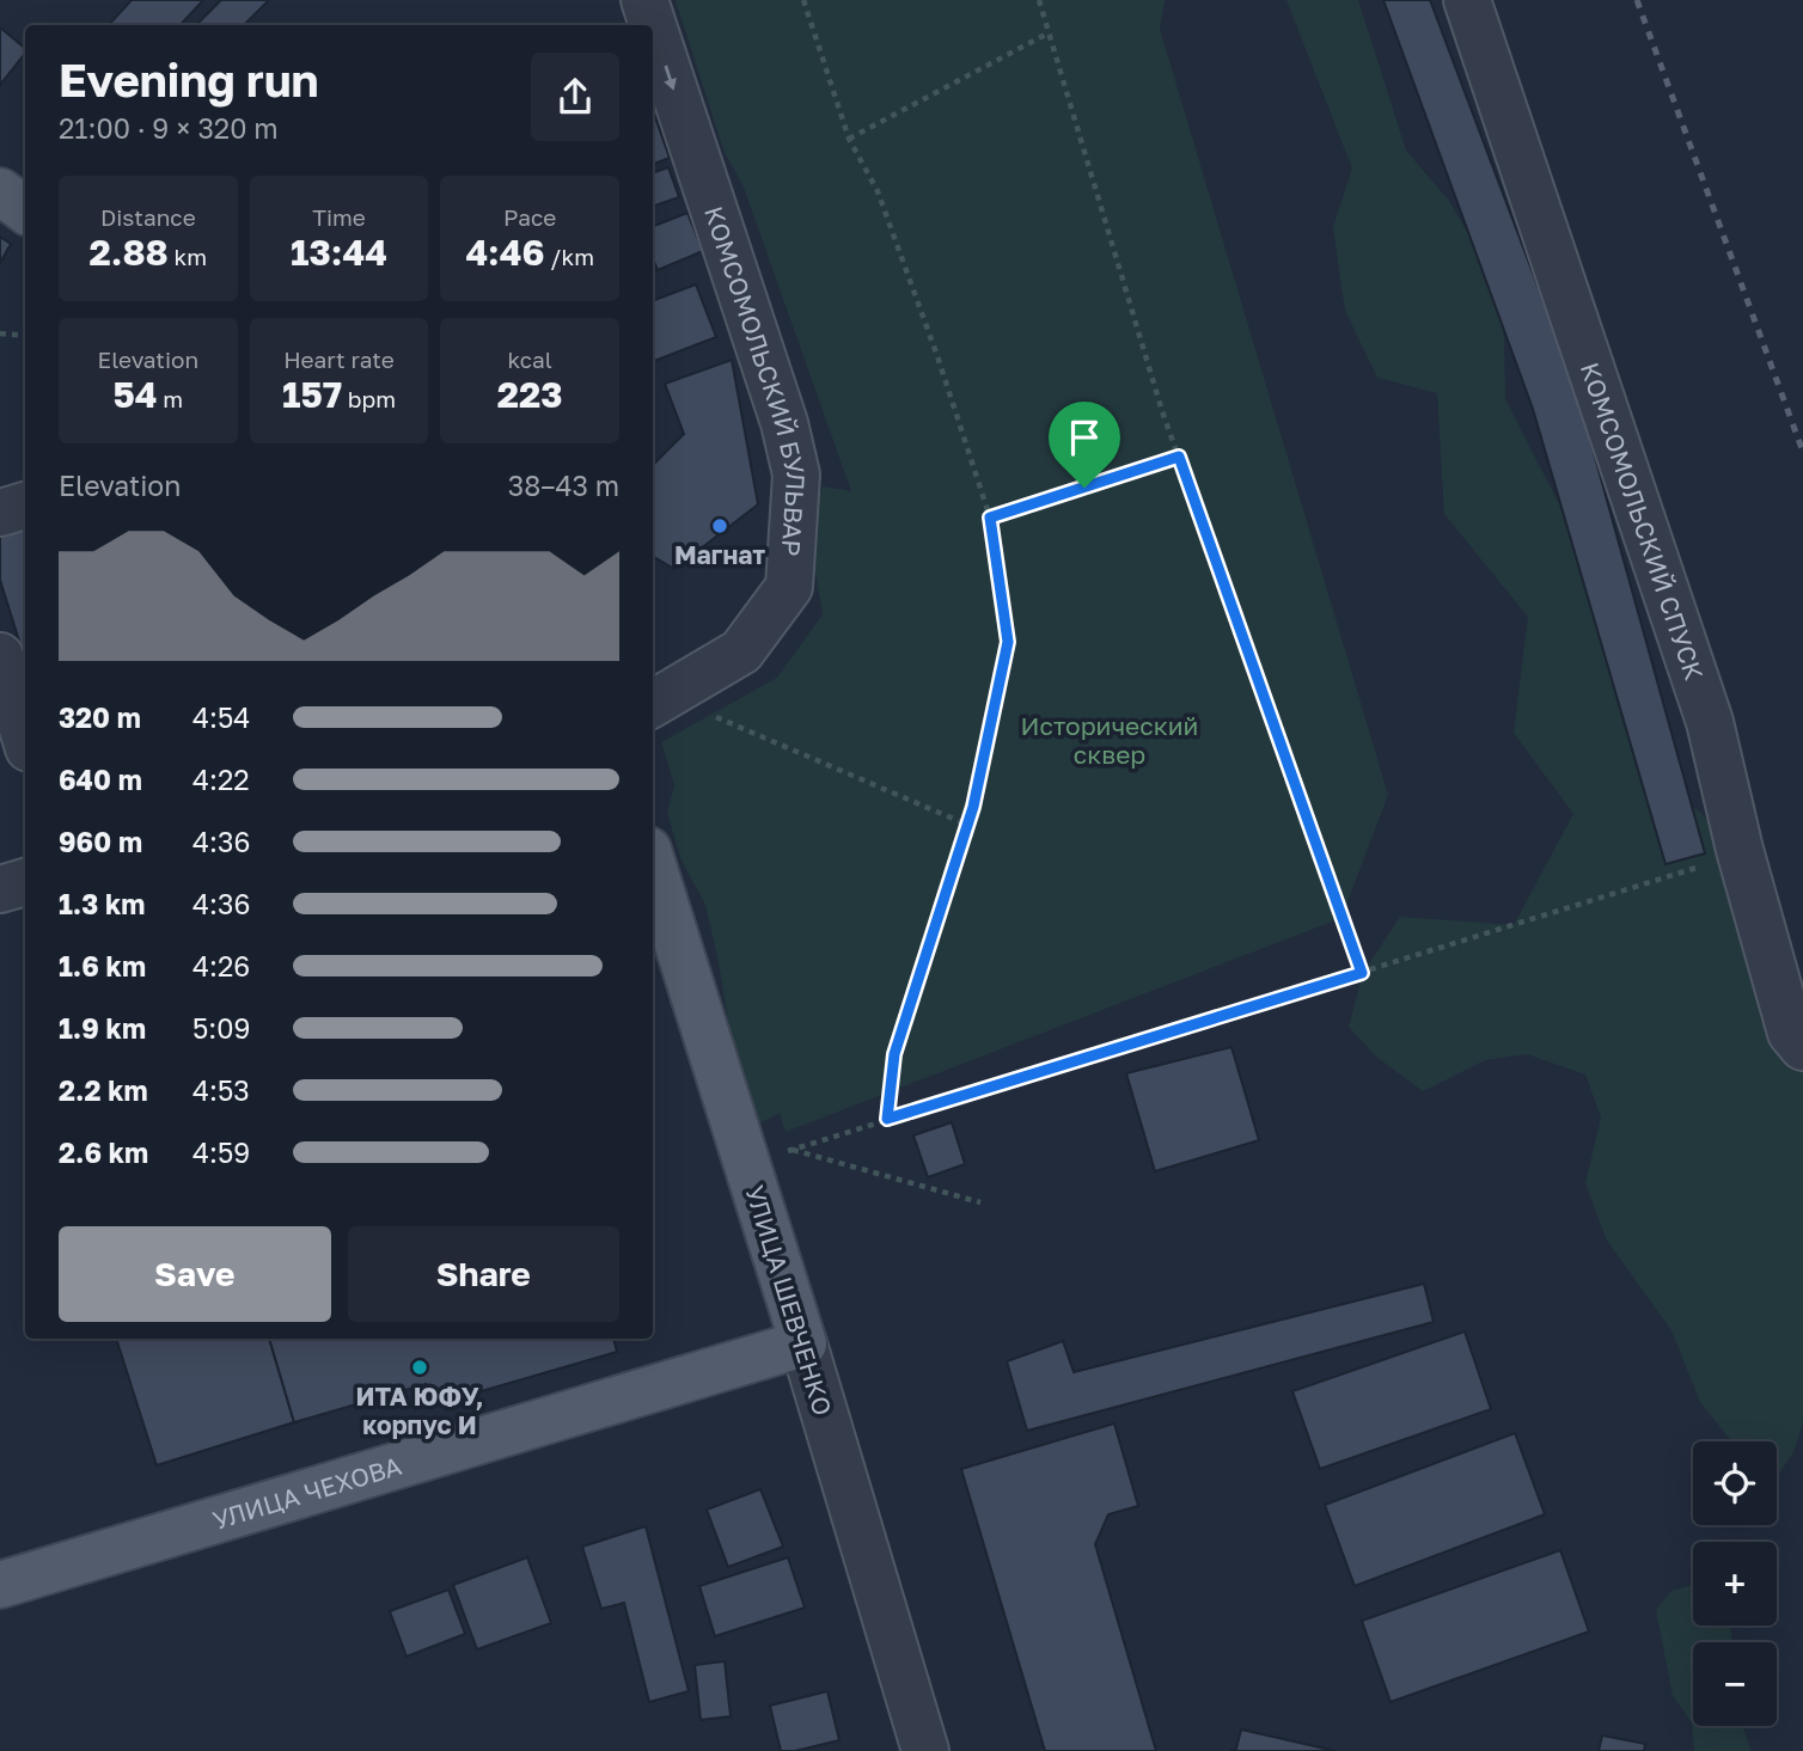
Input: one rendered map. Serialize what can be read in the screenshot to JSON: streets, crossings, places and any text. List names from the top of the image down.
{
  "streets": {
    "main road": ["УЛИЦА ШЕВЧЕНКО", "УЛИЦА ЧЕХОВА"],
    "street": ["КОМСОМОЛЬСКИЙ БУЛЬВАР", "КОМСОМОЛЬСКИЙ СПУСК"]
  },
  "crossings": [
    ["УЛИЦА ШЕВЧЕНКО", "УЛИЦА ЧЕХОВА"]
  ],
  "one_way": ["КОМСОМОЛЬСКИЙ БУЛЬВАР"],
  "parks": ["Исторический сквер"],
  "places": ["Магнат", "ИТА ЮФУ, корпус И"],
  "page": {
    "heading": ["Evening run", "21:00 · 9 × 320 m"],
    "stats": [
      ["Distance", "2.88 km"],
      ["Time", "13:44"],
      ["Pace", "4:46 /km"],
      ["Elevation", "54 m"],
      ["Heart rate", "157 bpm"],
      ["kcal", "223"]
    ],
    "chart": ["Elevation", "38–43 m"],
    "list": [
      {
        "name": "320 m",
        "note": "4:54"
      },
      {
        "name": "640 m",
        "note": "4:22"
      },
      {
        "name": "960 m",
        "note": "4:36"
      },
      {
        "name": "1.3 km",
        "note": "4:36"
      },
      {
        "name": "1.6 km",
        "note": "4:26"
      },
      {
        "name": "1.9 km",
        "note": "5:09"
      },
      {
        "name": "2.2 km",
        "note": "4:53"
      },
      {
        "name": "2.6 km",
        "note": "4:59"
      }
    ],
    "buttons": ["Save", "Share"],
    "map_buttons": ["+", "−"]
  }
}
